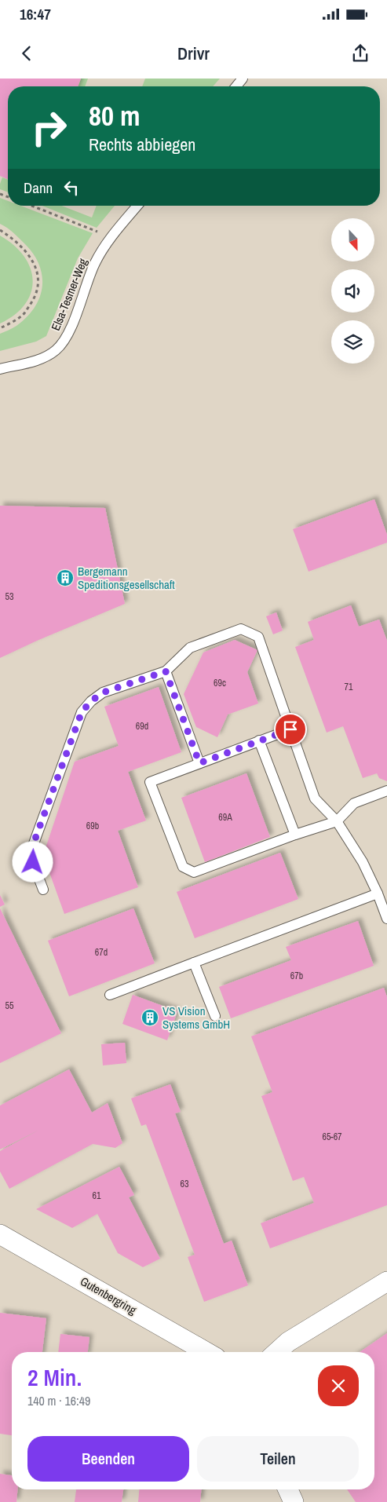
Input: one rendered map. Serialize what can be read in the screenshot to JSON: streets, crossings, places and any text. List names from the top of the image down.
{
  "streets": {
    "street": ["Gutenbergring"],
    "lane": ["Elsa-Tesmer-Weg"]
  },
  "places": {
    "building": ["Bergemann Speditionsgesellschaft", "VS Vision Systems GmbH"]
  },
  "house_numbers": [
    "53",
    "69c",
    "71",
    "69d",
    "69A",
    "69b",
    "67d",
    "67b",
    "55",
    "65-67",
    "63",
    "61"
  ],
  "north": "bottom",
  "page": {
    "status": "16:47",
    "header": "Drivr",
    "turn": ["80 m", "Rechts abbiegen"],
    "then": "Dann",
    "heading": ["2 Min.", "140 m · 16:49"],
    "buttons": ["Beenden", "Teilen"]
  }
}
